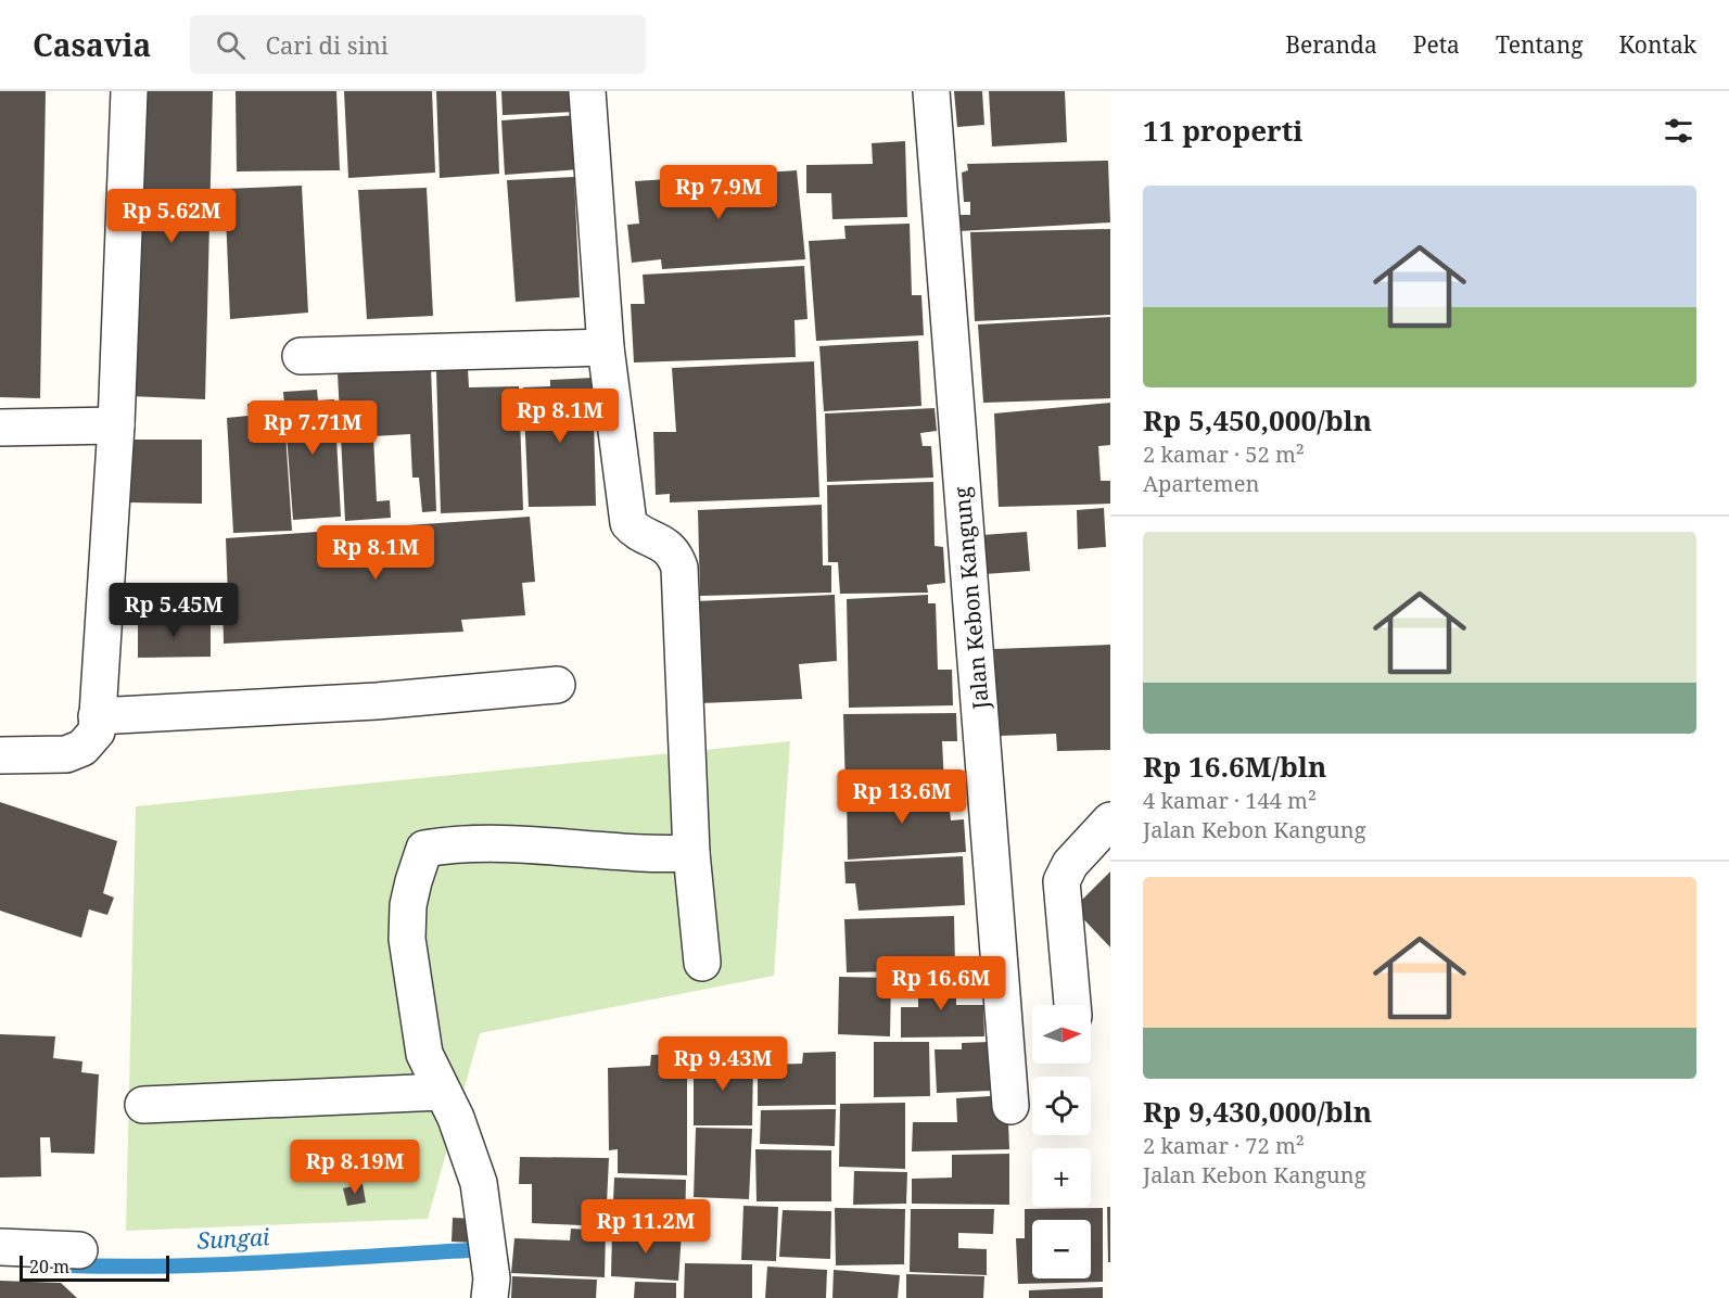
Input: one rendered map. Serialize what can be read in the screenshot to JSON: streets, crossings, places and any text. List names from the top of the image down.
{
  "streets": {
    "street": ["Jalan Kebon Kangung"]
  },
  "water": ["Sungai"],
  "scale_bar": "20 m",
  "north": "right",
  "page": {
    "header": "Casavia",
    "search": "Cari di sini",
    "nav": [
      "Beranda",
      "Peta",
      "Tentang",
      "Kontak"
    ],
    "heading": "11 properti",
    "price": [
      "Rp 7.9M",
      "Rp 5.62M",
      "Rp 8.1M",
      "Rp 7.71M",
      "Rp 8.1M",
      "Rp 5.45M",
      "Rp 13.6M",
      "Rp 16.6M",
      "Rp 9.43M",
      "Rp 8.19M",
      "Rp 11.2M"
    ],
    "list": [
      {
        "name": "Rp 5,450,000/bln",
        "note": "2 kamar · 52 m² · Apartemen"
      },
      {
        "name": "Rp 16.6M/bln",
        "note": "4 kamar · 144 m² · Jalan Kebon Kangung"
      },
      {
        "name": "Rp 9,430,000/bln",
        "note": "2 kamar · 72 m² · Jalan Kebon Kangung"
      }
    ],
    "map_buttons": ["+", "−"],
    "scale": "20 m"
  }
}
